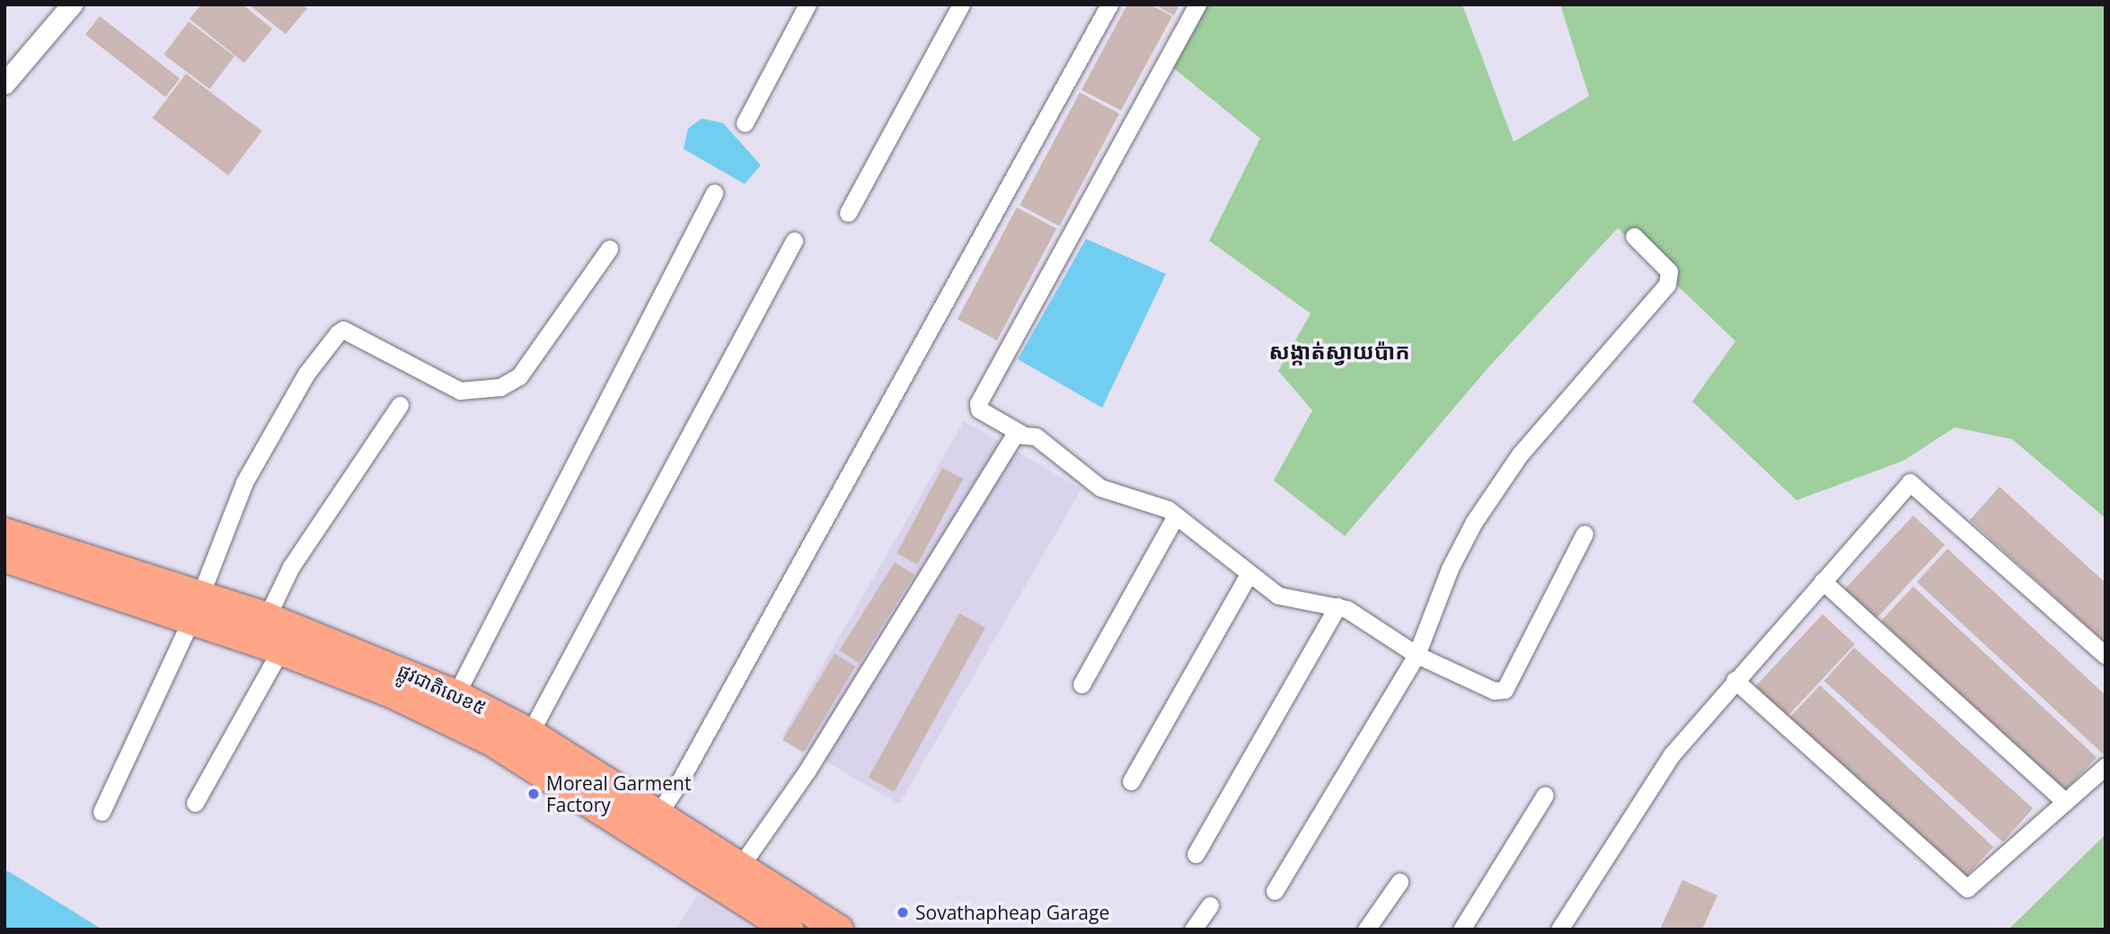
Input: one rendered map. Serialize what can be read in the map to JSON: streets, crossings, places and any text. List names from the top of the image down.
{
  "streets": {
    "highway": ["ផ្លូវជាតិលេខ៥"]
  },
  "districts": ["សង្កាត់ស្វាយប៉ាក"],
  "places": ["Moreal Garment Factory", "Sovathapheap Garage"]
}
